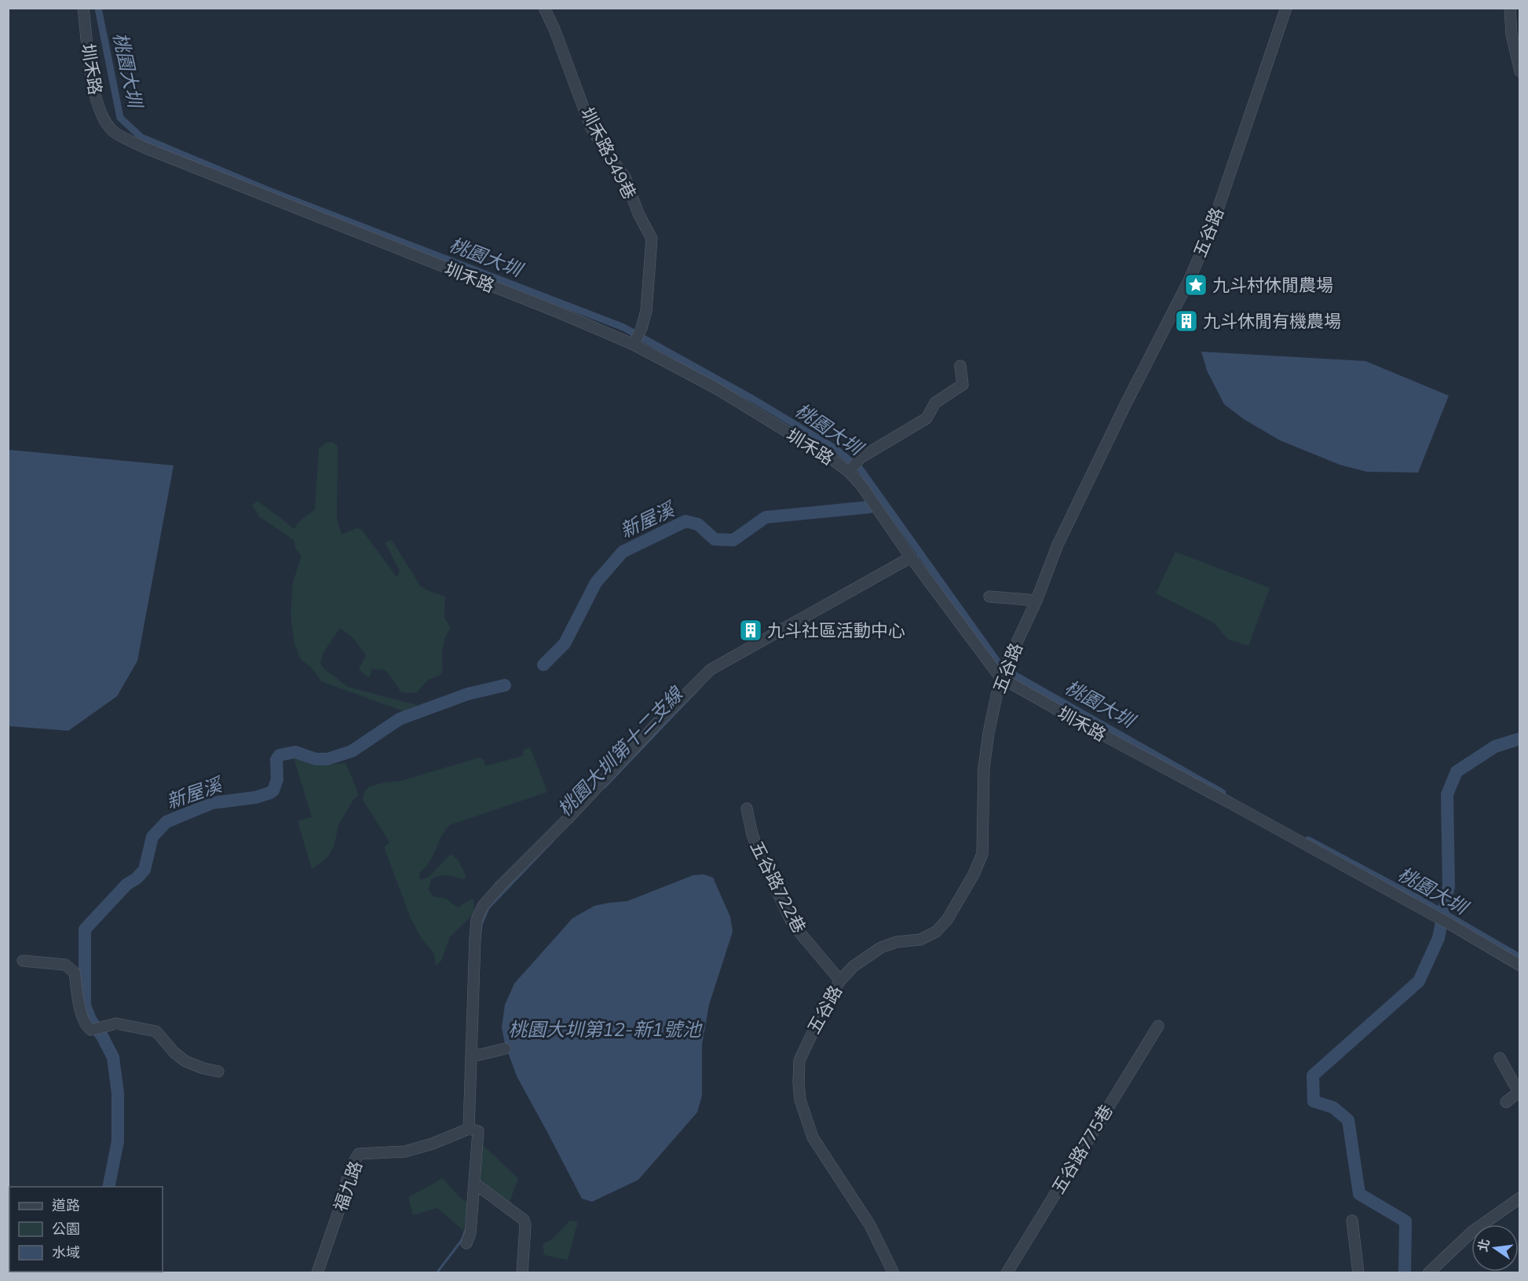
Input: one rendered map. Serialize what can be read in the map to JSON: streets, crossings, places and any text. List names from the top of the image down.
{
  "streets": {
    "street": [
      "圳禾路",
      "圳禾路349巷",
      "五谷路",
      "五谷路722巷",
      "五谷路775巷",
      "福九路"
    ]
  },
  "crossings": [
    ["圳禾路", "圳禾路349巷"],
    ["圳禾路", "五谷路"],
    ["五谷路", "五谷路722巷"]
  ],
  "water": [
    "桃園大圳",
    "新屋溪",
    "桃園大圳第十二支線",
    "桃園大圳第12-新1號池"
  ],
  "places": {
    "place": ["九斗村休閒農場"],
    "building": ["九斗休閒有機農場", "九斗社區活動中心"]
  },
  "legend": ["道路", "公園", "水域"],
  "north": "left"
}
